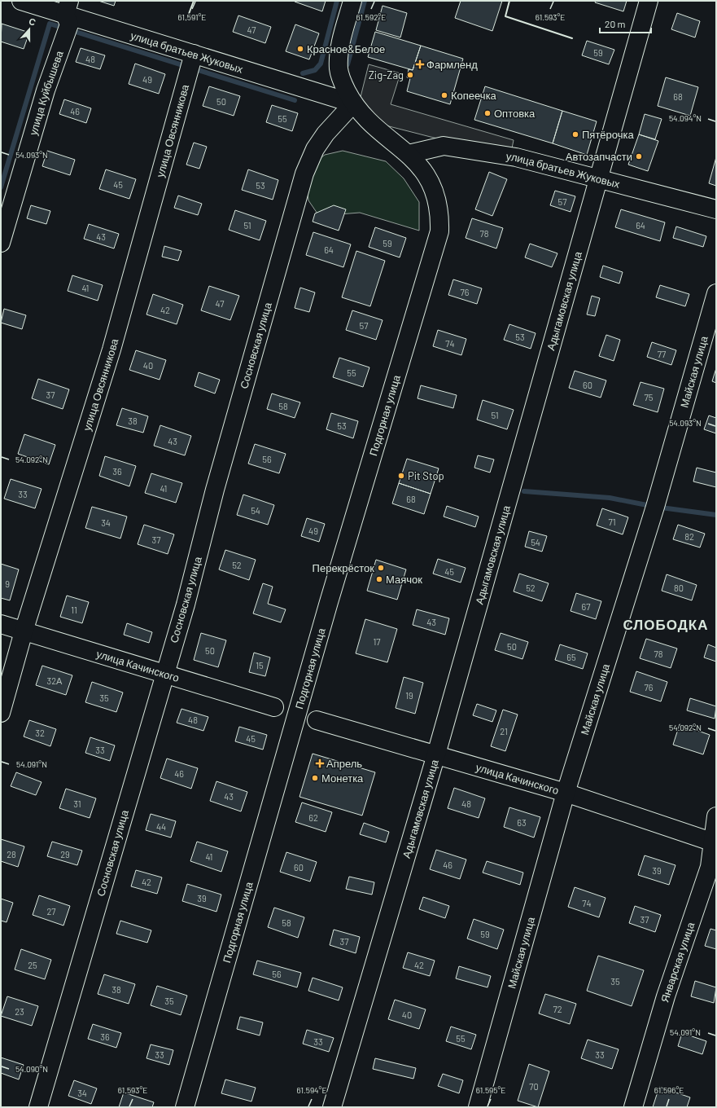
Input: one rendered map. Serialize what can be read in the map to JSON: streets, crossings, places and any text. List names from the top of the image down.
{
  "streets": {
    "street": [
      "улица братьев Жуковых",
      "улица Куйбышева",
      "улица Овсянникова",
      "Адыгамовская улица",
      "Сосновская улица",
      "Майская улица",
      "Подгорная улица",
      "улица Качинского",
      "Январская улица"
    ]
  },
  "crossings": [
    ["улица братьев Жуковых", "улица Куйбышева"],
    ["улица братьев Жуковых", "улица Овсянникова"],
    ["улица братьев Жуковых", "Адыгамовская улица"],
    ["улица братьев Жуковых", "Сосновская улица"],
    ["улица братьев Жуковых", "Подгорная улица"],
    ["улица Овсянникова", "улица Качинского"],
    ["Адыгамовская улица", "улица Качинского"],
    ["Сосновская улица", "Подгорная улица"],
    ["Сосновская улица", "улица Качинского"],
    ["Майская улица", "улица Качинского"],
    ["улица Качинского", "Январская улица"]
  ],
  "districts": ["СЛОБОДКА"],
  "places": {
    "other": [
      "Красное&Белое",
      "Zig-Zag",
      "Копеечка",
      "Оптовка",
      "Пятёрочка",
      "Автозапчасти",
      "Pit Stop",
      "Перекрёсток",
      "Маячок",
      "Монетка"
    ],
    "health": ["Фармленд", "Апрель"]
  },
  "house_numbers": [
    "47",
    "59",
    "48",
    "49",
    "68",
    "50",
    "46",
    "55",
    "45",
    "53",
    "57",
    "51",
    "64",
    "78",
    "43",
    "59",
    "64",
    "41",
    "76",
    "47",
    "42",
    "57",
    "53",
    "74",
    "77",
    "40",
    "55",
    "60",
    "37",
    "75",
    "58",
    "51",
    "38",
    "53",
    "43",
    "56",
    "36",
    "41",
    "33",
    "68",
    "54",
    "71",
    "34",
    "49",
    "82",
    "37",
    "54",
    "52",
    "45",
    "9",
    "52",
    "80",
    "67",
    "11",
    "43",
    "17",
    "50",
    "50",
    "78",
    "65",
    "15",
    "32А",
    "76",
    "19",
    "35",
    "48",
    "21",
    "32",
    "45",
    "33",
    "46",
    "43",
    "31",
    "48",
    "62",
    "63",
    "44",
    "28",
    "29",
    "41",
    "46",
    "60",
    "39",
    "42",
    "39",
    "74",
    "27",
    "37",
    "58",
    "59",
    "37",
    "25",
    "42",
    "56",
    "35",
    "38",
    "35",
    "72",
    "23",
    "40",
    "36",
    "55",
    "33",
    "33",
    "33",
    "70",
    "34"
  ],
  "scale_bar": "20 m",
  "north": "top",
  "coordinates": [
    "61.591°E",
    "61.592°E",
    "61.593°E",
    "54.094°N",
    "54.093°N",
    "54.092°N",
    "54.091°N",
    "54.090°N",
    "61.594°E",
    "61.595°E",
    "61.596°E"
  ]
}
